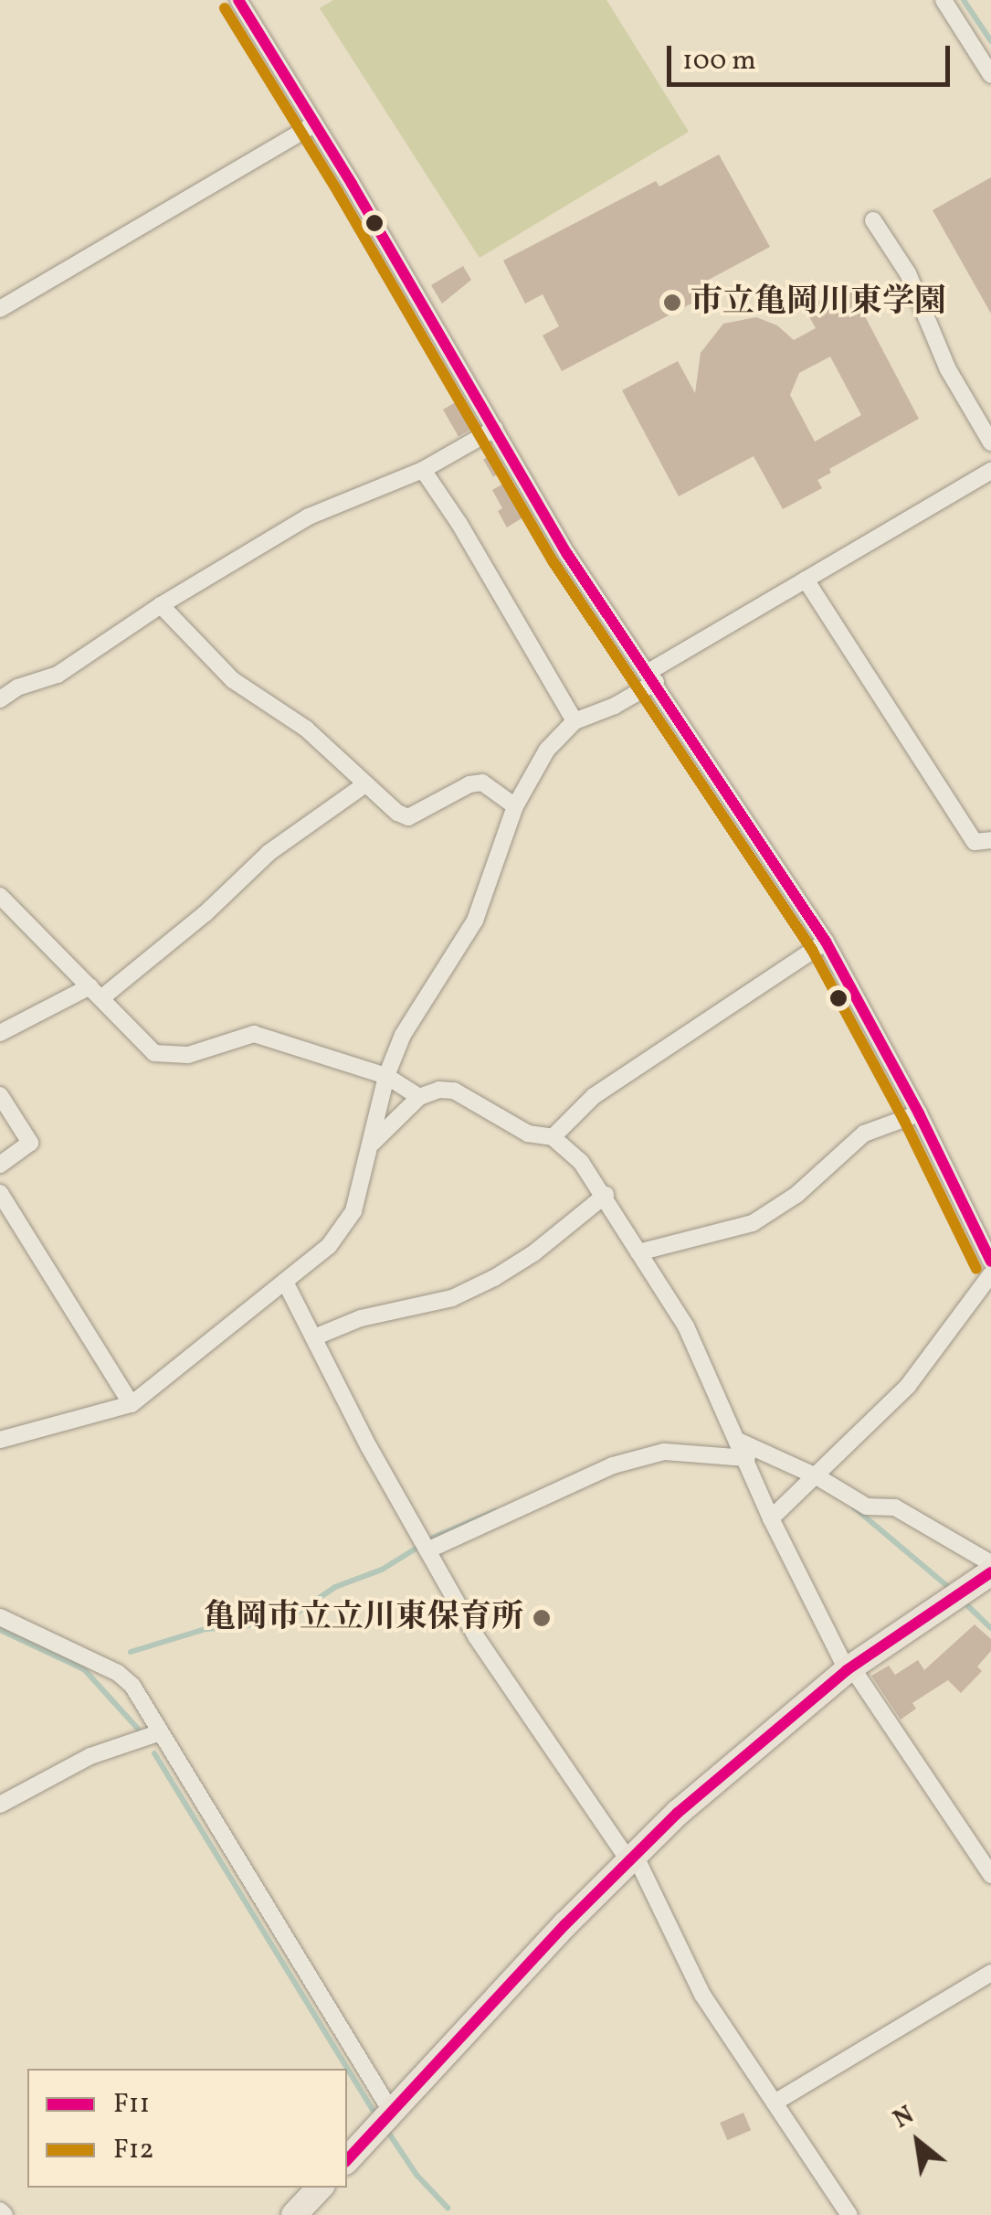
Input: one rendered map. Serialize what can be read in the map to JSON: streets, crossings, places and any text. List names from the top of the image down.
{
  "places": ["市立亀岡川東学園", "亀岡市立立川東保育所"],
  "lines": ["transit line F11", "transit line F12"],
  "legend": ["F11", "F12"],
  "scale_bar": "100 m",
  "north": "top left"
}
